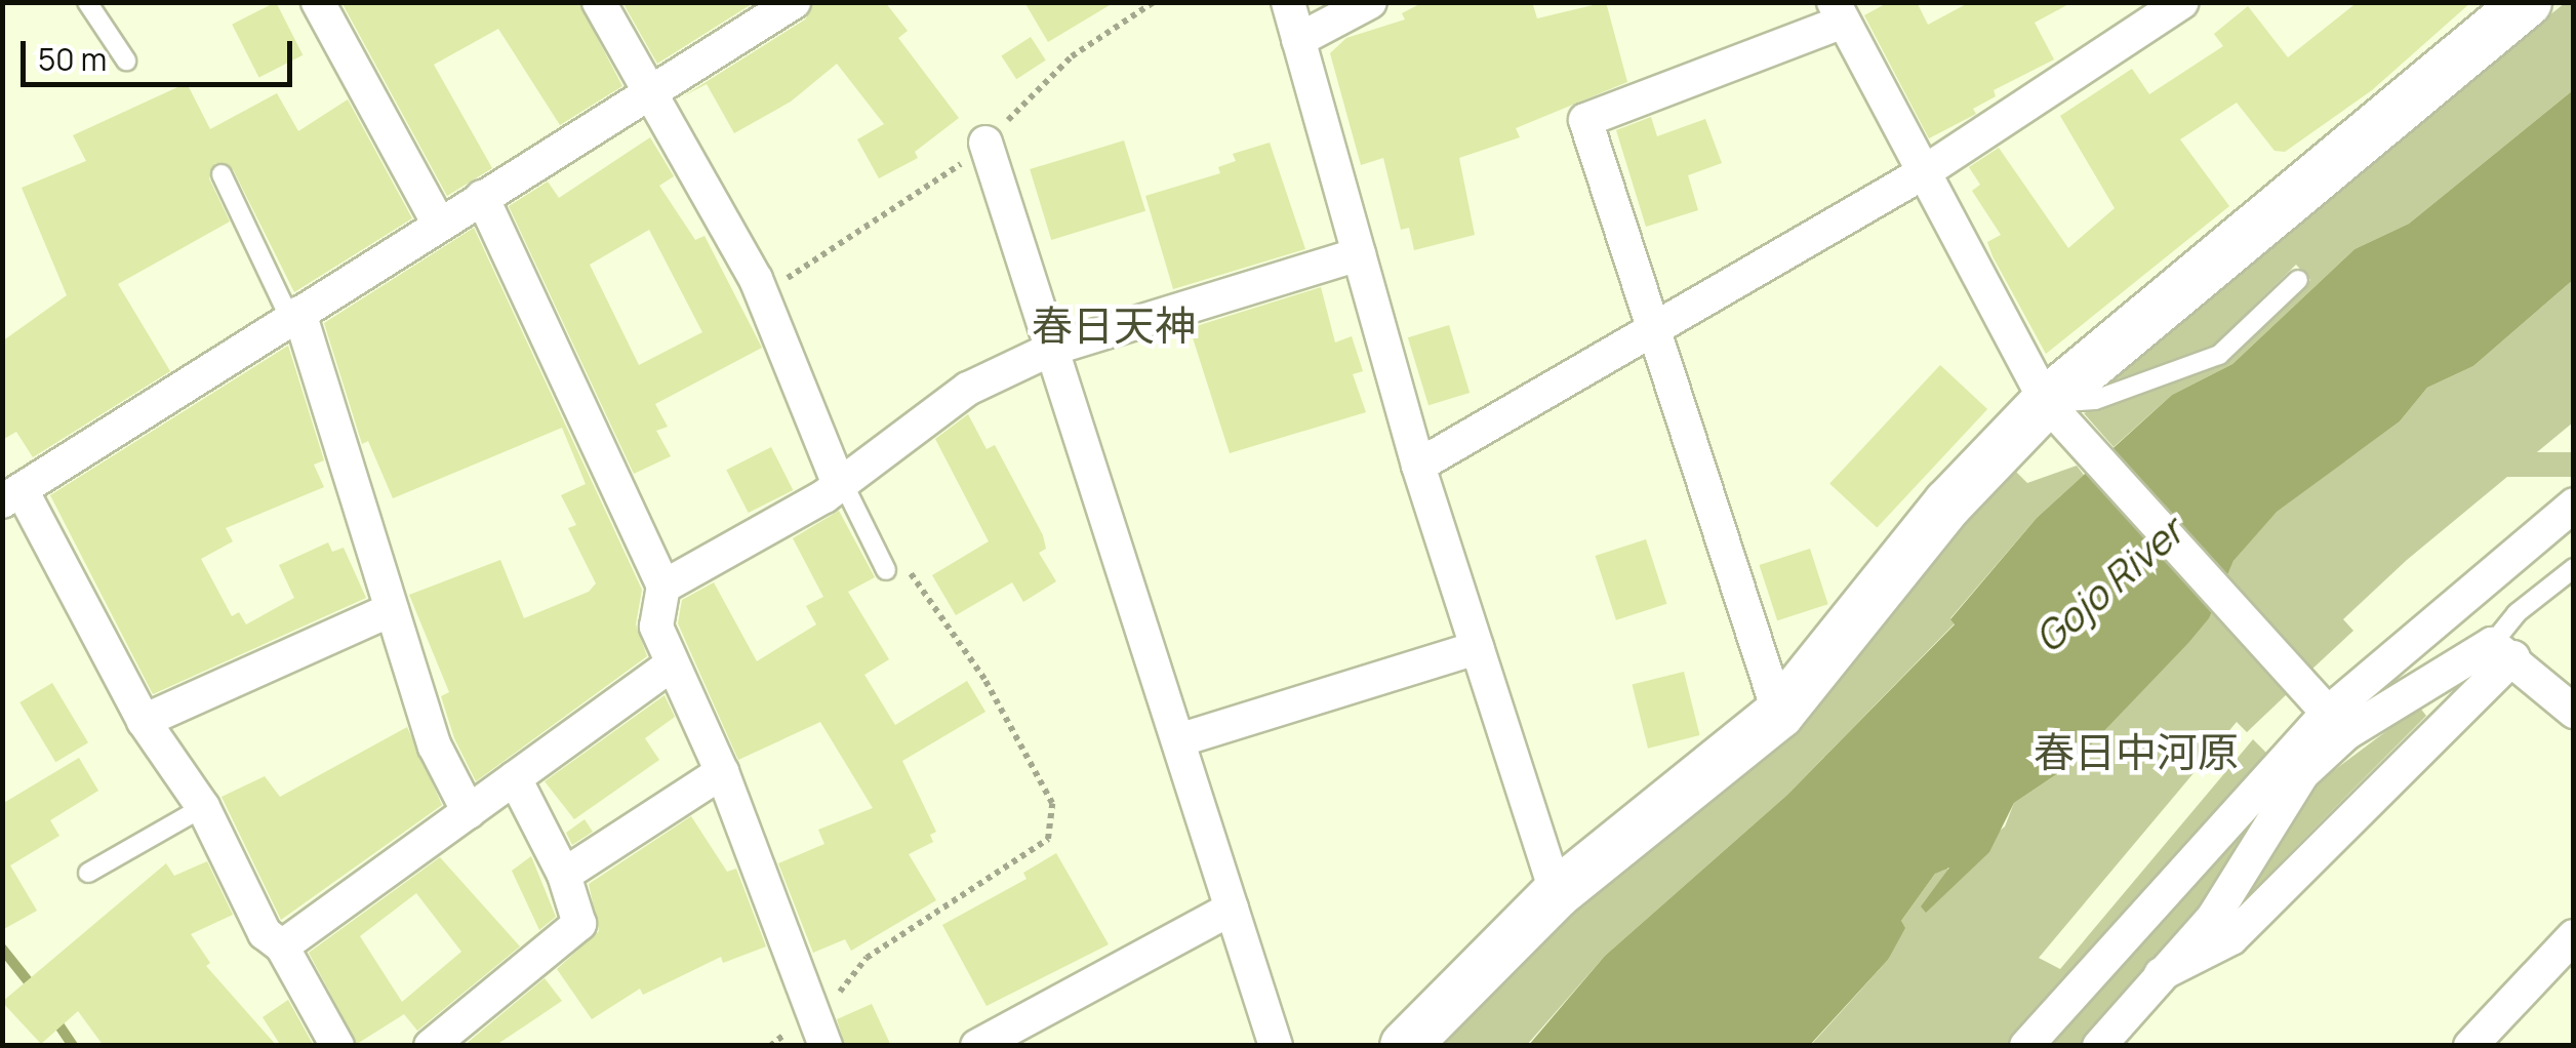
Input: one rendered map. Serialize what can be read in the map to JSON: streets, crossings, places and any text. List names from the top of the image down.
{
  "districts": ["春日天神", "春日中河原"],
  "water": ["Gojo River"],
  "scale_bar": "50 m"
}
